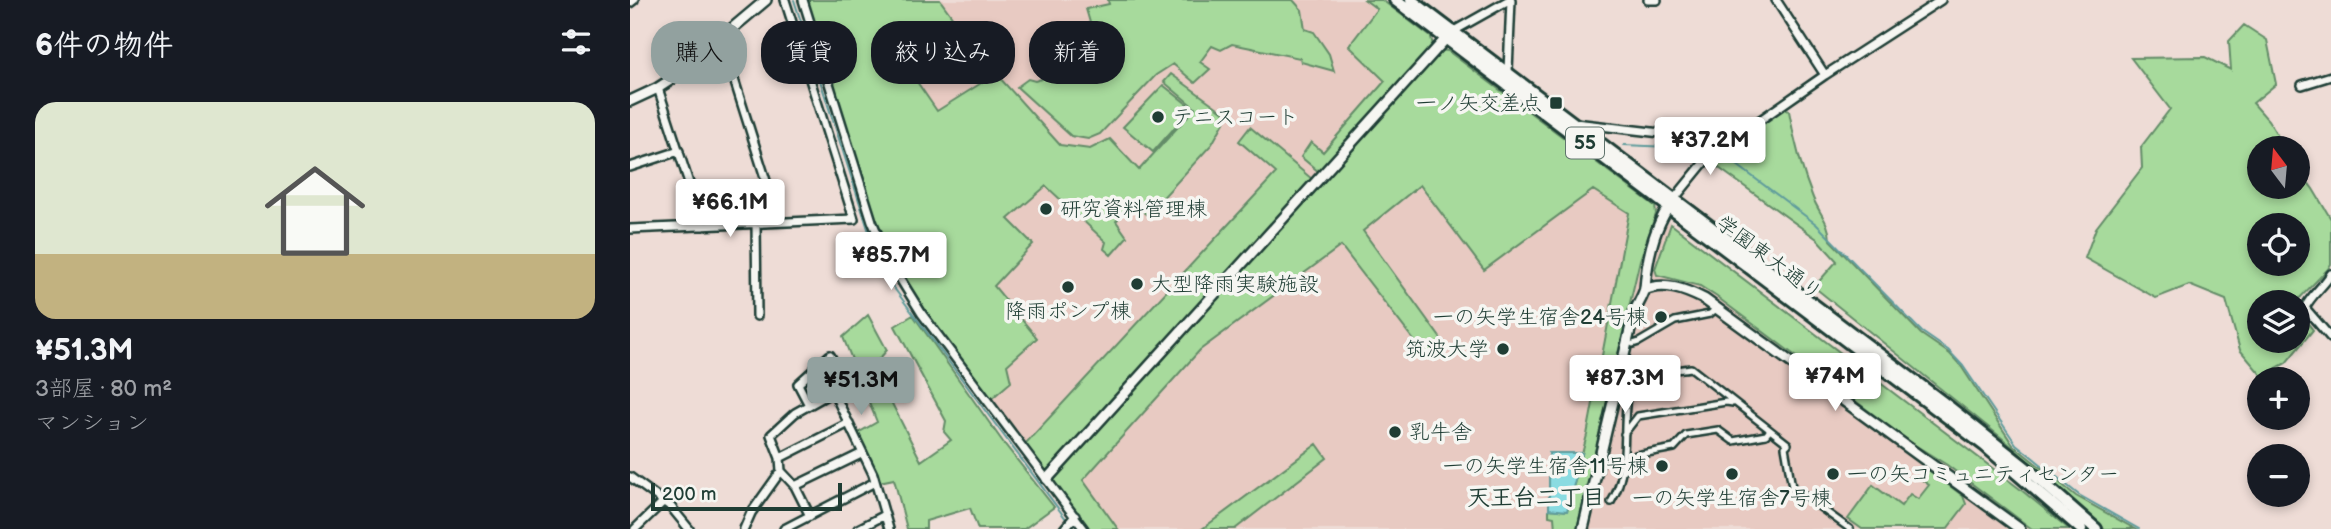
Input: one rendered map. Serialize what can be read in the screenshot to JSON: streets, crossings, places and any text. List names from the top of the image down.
{
  "streets": {
    "main road": ["55", "学園東大通り"]
  },
  "districts": ["天王台二丁目"],
  "places": {
    "transit": ["一ノ矢交差点"],
    "other": [
      "テニスコート",
      "研究資料管理棟",
      "大型降雨実験施設",
      "降雨ポンプ棟",
      "一の矢学生宿舎24号棟",
      "筑波大学",
      "乳牛舎",
      "一の矢学生宿舎11号棟",
      "一の矢学生宿舎7号棟",
      "一の矢コミュニティセンター"
    ]
  },
  "scale_bar": "200 m",
  "north": "top",
  "page": {
    "heading": "6件の物件",
    "chip": [
      "購入",
      "賃貸",
      "絞り込み",
      "新着"
    ],
    "list": [
      {
        "name": "¥51.3M",
        "note": "3部屋 · 80 m² · マンション"
      }
    ],
    "price": [
      "¥37.2M",
      "¥66.1M",
      "¥85.7M",
      "¥74M",
      "¥87.3M",
      "¥51.3M"
    ],
    "map_buttons": ["+", "−"],
    "scale": "200 m"
  }
}
